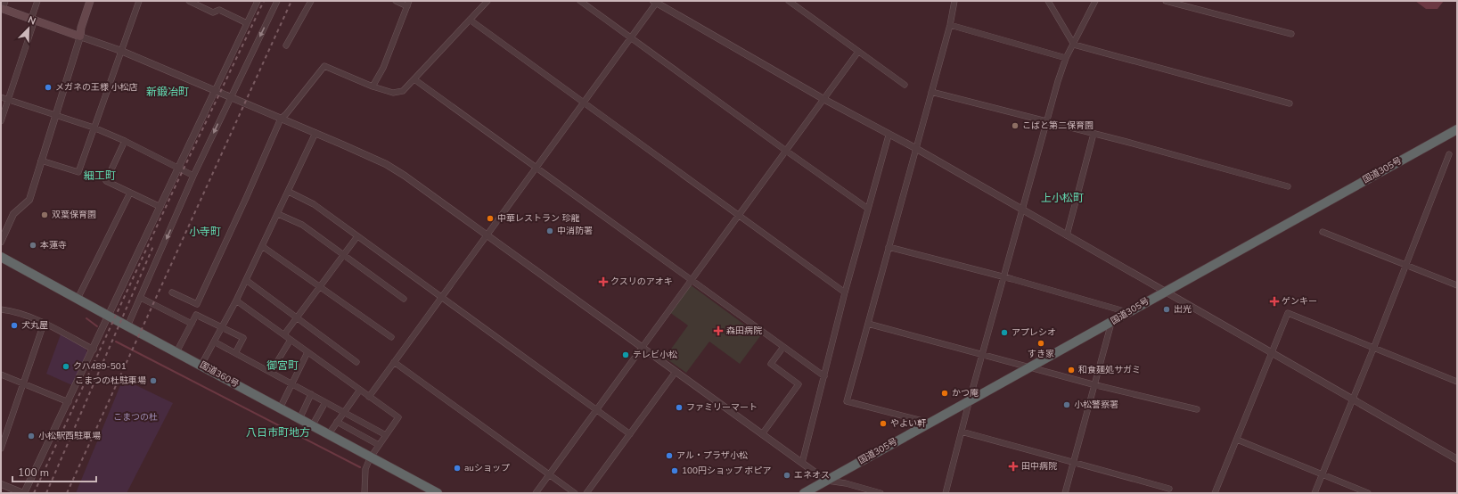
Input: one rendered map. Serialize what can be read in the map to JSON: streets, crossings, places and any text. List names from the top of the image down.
{
  "streets": {
    "highway": ["国道305号", "国道360号"]
  },
  "districts": [
    "新鍛冶町",
    "細工町",
    "上小松町",
    "小寺町",
    "御宮町",
    "八日市町地方"
  ],
  "parks": ["こまつの杜"],
  "places": {
    "other": [
      "メガネの王様 小松店",
      "こばと第二保育園",
      "双葉保育園",
      "中華レストラン 珍龍",
      "中消防署",
      "本蓮寺",
      "出光",
      "犬丸屋",
      "アプレシオ",
      "すき家",
      "テレビ小松",
      "クハ489-501",
      "和食麺処サガミ",
      "こまつの杜駐車場",
      "かつ庵",
      "小松警察署",
      "ファミリーマート",
      "やよい軒",
      "小松駅西駐車場",
      "アル・プラザ小松",
      "auショップ",
      "100円ショップ ポピア",
      "エネオス"
    ],
    "health": [
      "クスリのアオキ",
      "ゲンキー",
      "森田病院",
      "田中病院"
    ]
  },
  "scale_bar": "100 m",
  "north": "top right"
}
